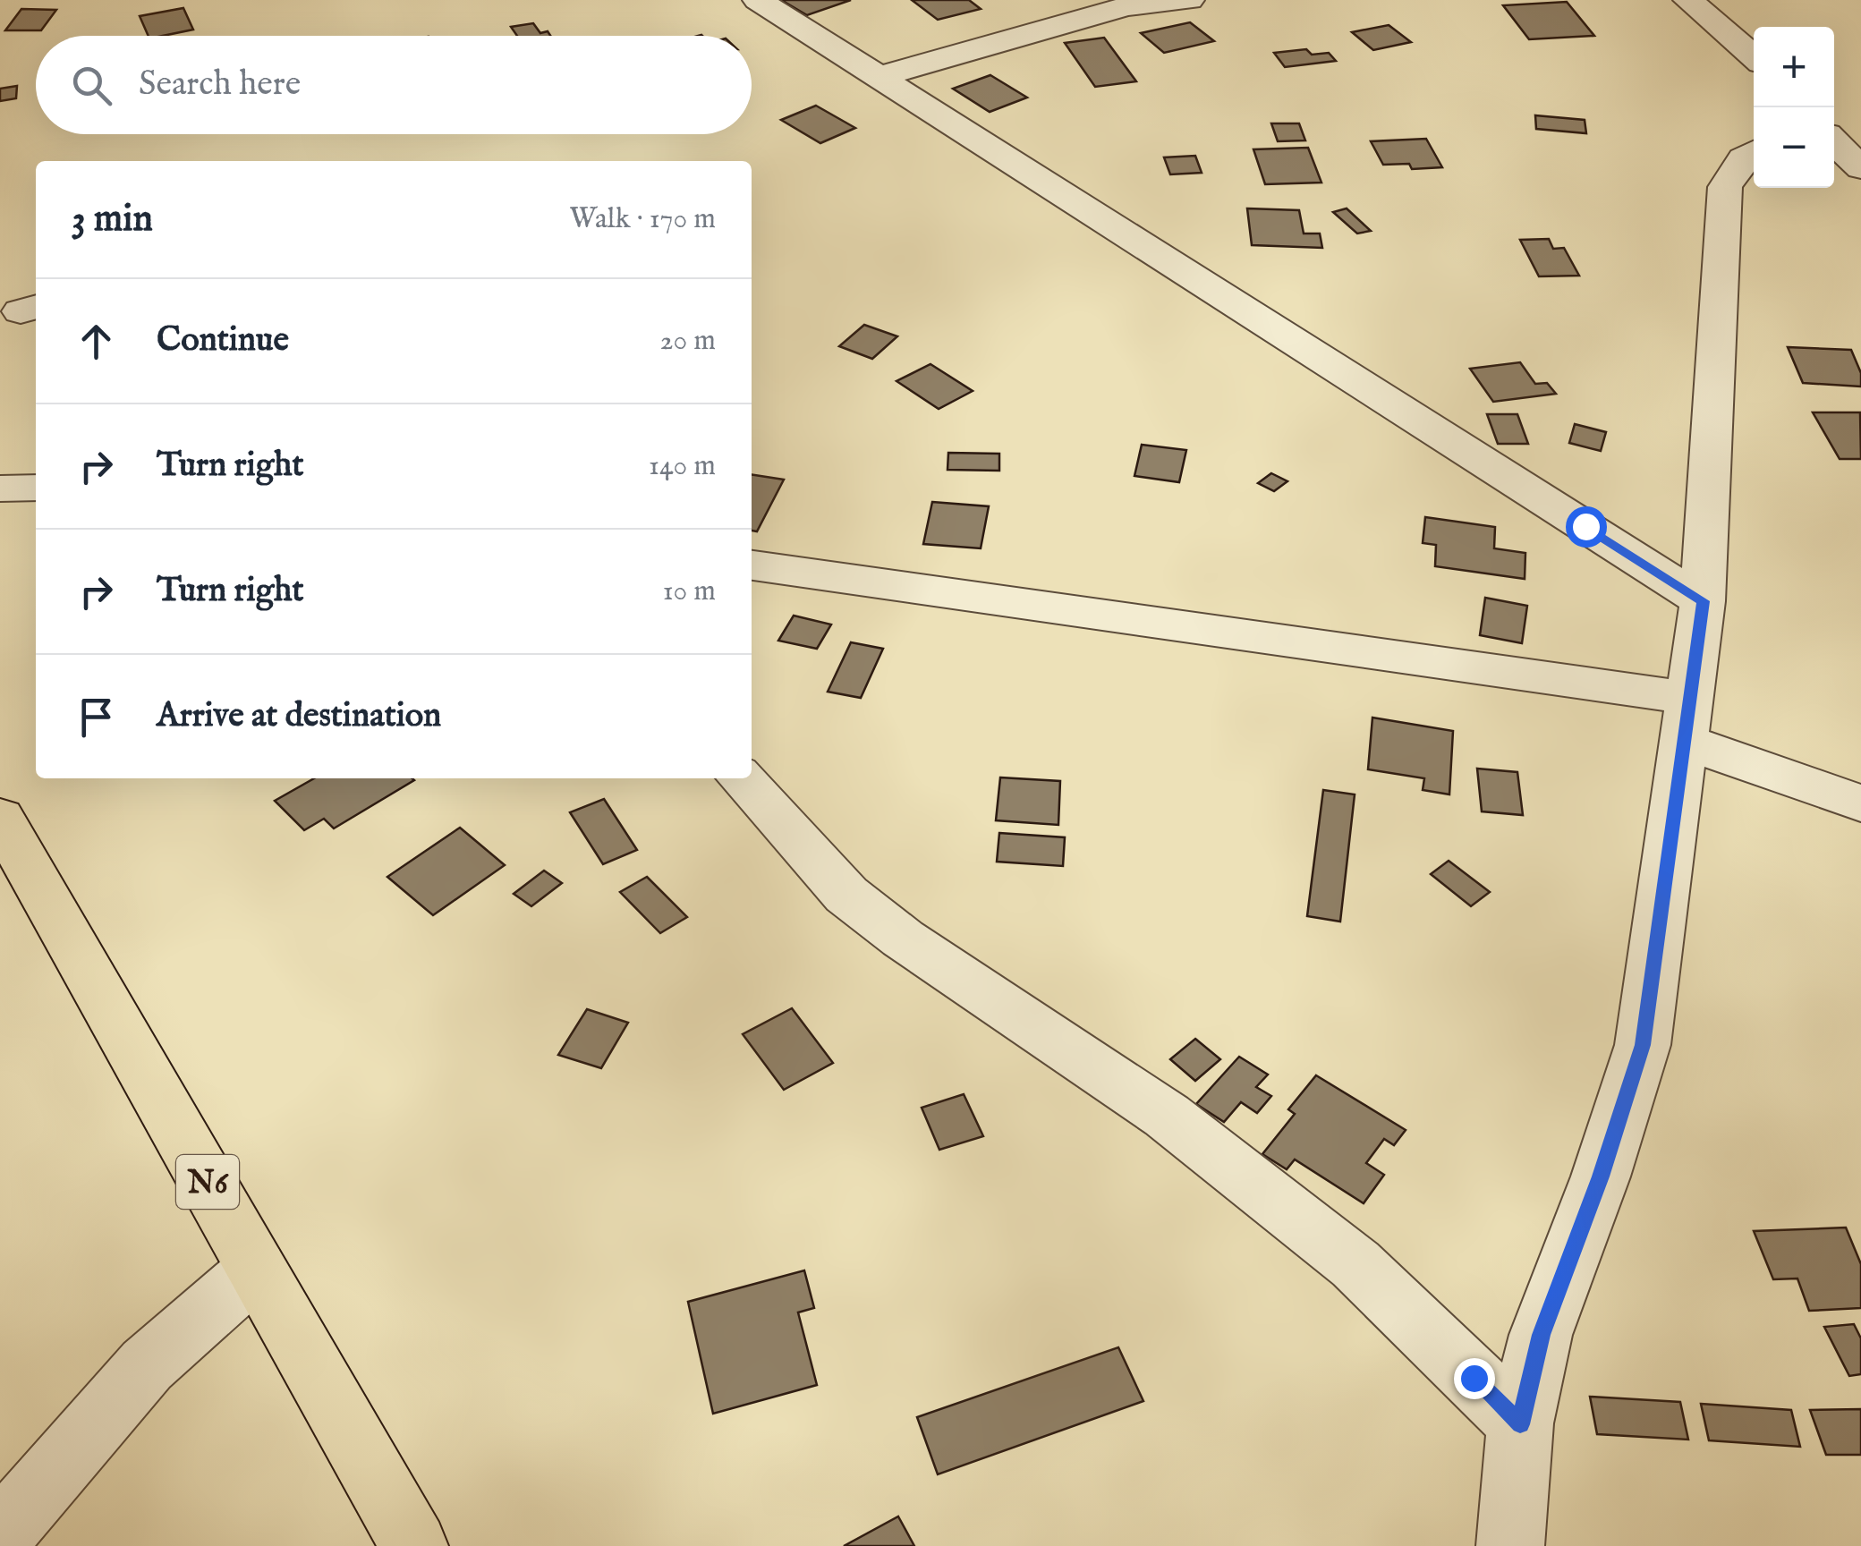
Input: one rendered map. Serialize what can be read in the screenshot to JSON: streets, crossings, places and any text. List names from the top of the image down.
{
  "streets": {
    "highway": ["N6"]
  },
  "page": {
    "map_buttons": ["+", "−"],
    "search": "Search here",
    "heading": ["3 min", "Walk · 170 m"],
    "list": [
      ["Continue", "20 m"],
      ["Turn right", "140 m"],
      ["Turn right", "10 m"],
      "Arrive at destination"
    ]
  }
}
